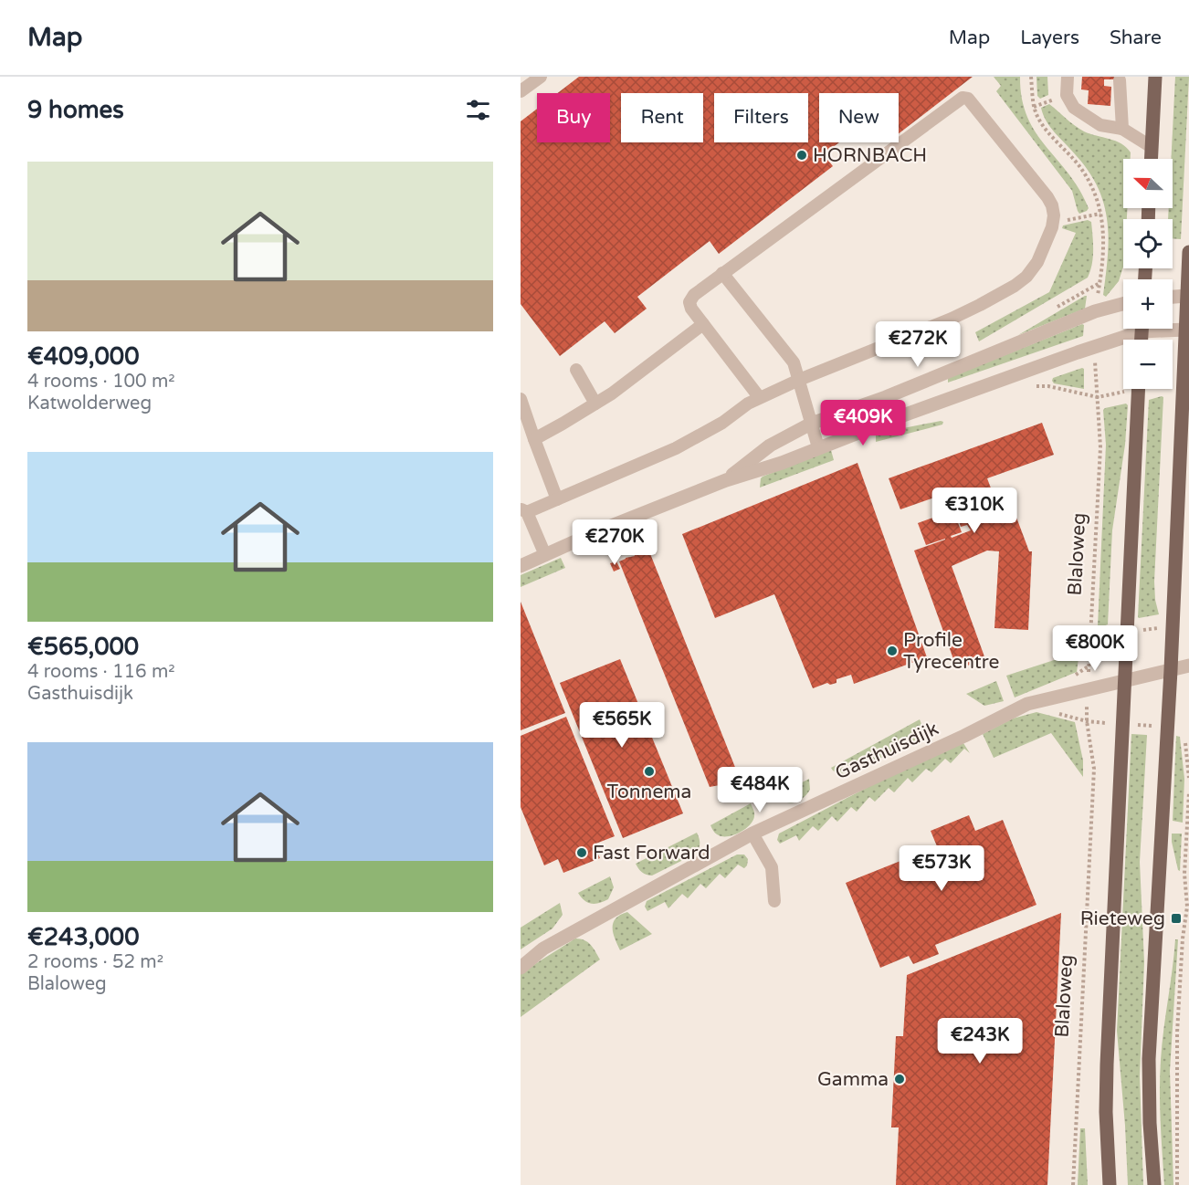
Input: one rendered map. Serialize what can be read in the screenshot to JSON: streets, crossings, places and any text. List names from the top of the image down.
{
  "streets": {
    "street": ["Gasthuisdijk"],
    "path": ["Blaloweg"]
  },
  "crossings": [
    ["Blaloweg", "Gasthuisdijk"]
  ],
  "places": {
    "other": [
      "HORNBACH",
      "Profile Tyrecentre",
      "Tonnema",
      "Fast Forward",
      "Gamma"
    ],
    "transit": ["Rieteweg"]
  },
  "north": "left",
  "page": {
    "header": "Map",
    "nav": ["Map", "Layers", "Share"],
    "heading": "9 homes",
    "chip": [
      "Buy",
      "Rent",
      "Filters",
      "New"
    ],
    "list": [
      {
        "name": "€409,000",
        "note": "4 rooms · 100 m² · Katwolderweg"
      },
      {
        "name": "€565,000",
        "note": "4 rooms · 116 m² · Gasthuisdijk"
      },
      {
        "name": "€243,000",
        "note": "2 rooms · 52 m² · Blaloweg"
      }
    ],
    "map_buttons": ["+", "−"],
    "price": [
      "€272K",
      "€409K",
      "€310K",
      "€270K",
      "€800K",
      "€565K",
      "€484K",
      "€573K",
      "€243K"
    ]
  }
}
